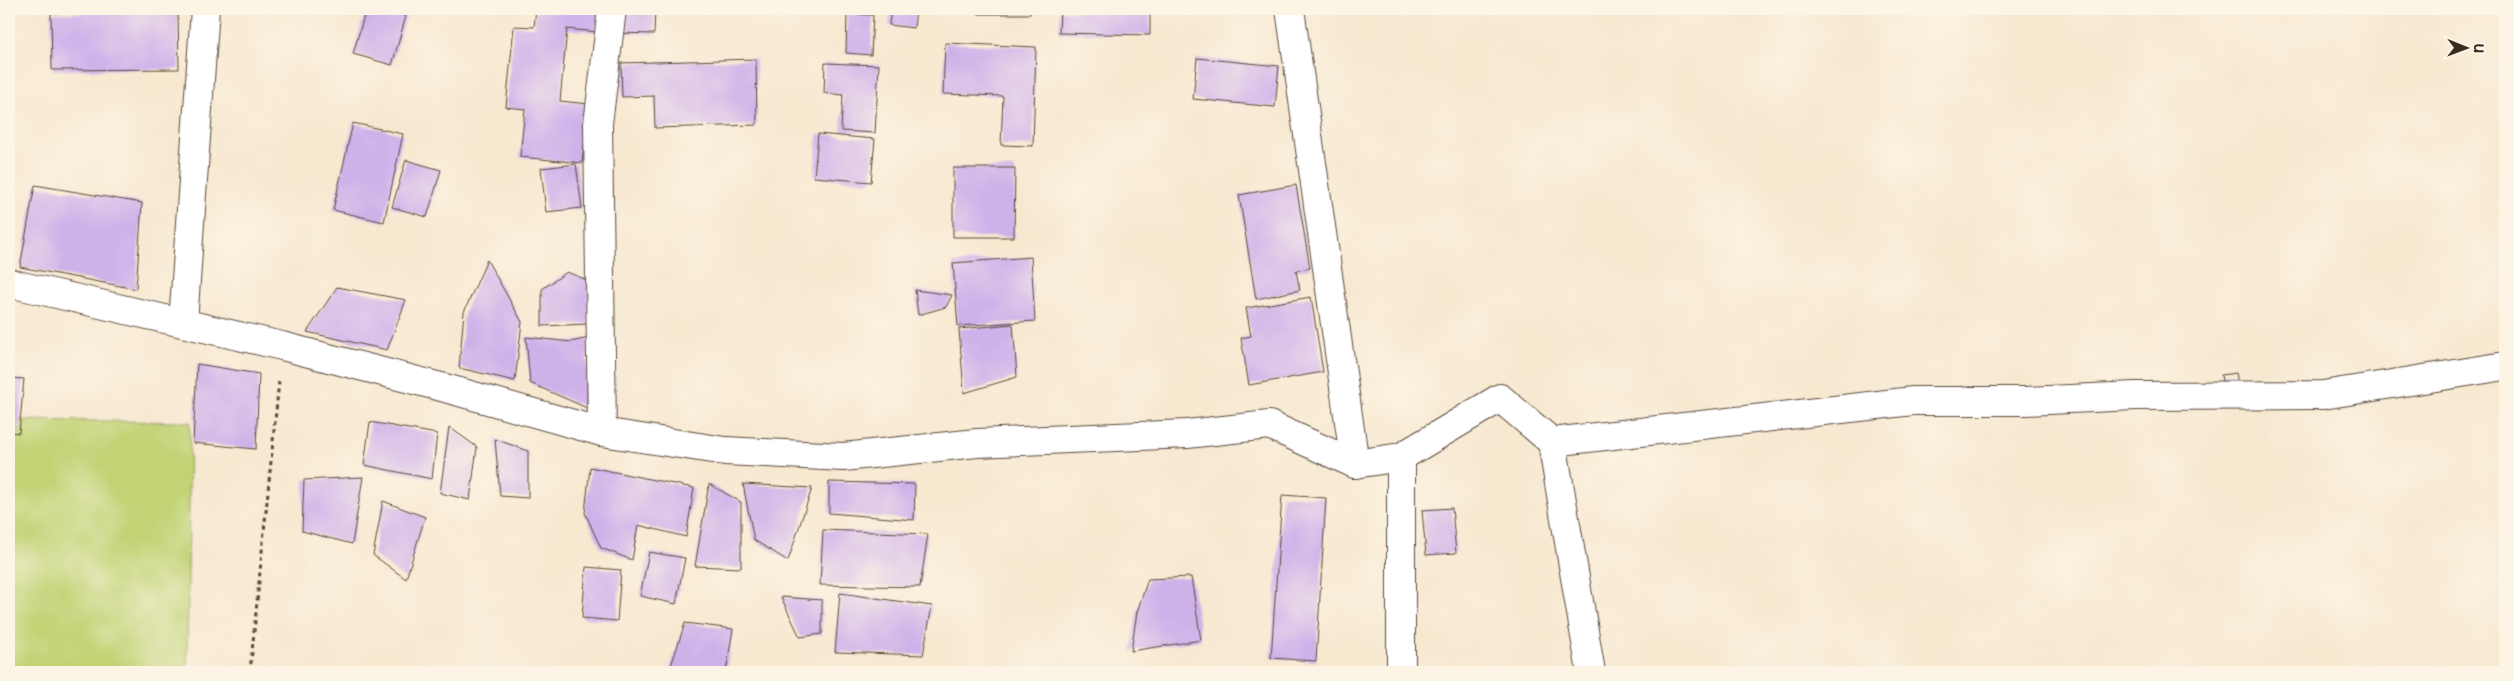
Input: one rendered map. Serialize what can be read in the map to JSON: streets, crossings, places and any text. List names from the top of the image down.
{
  "north": "right"
}
